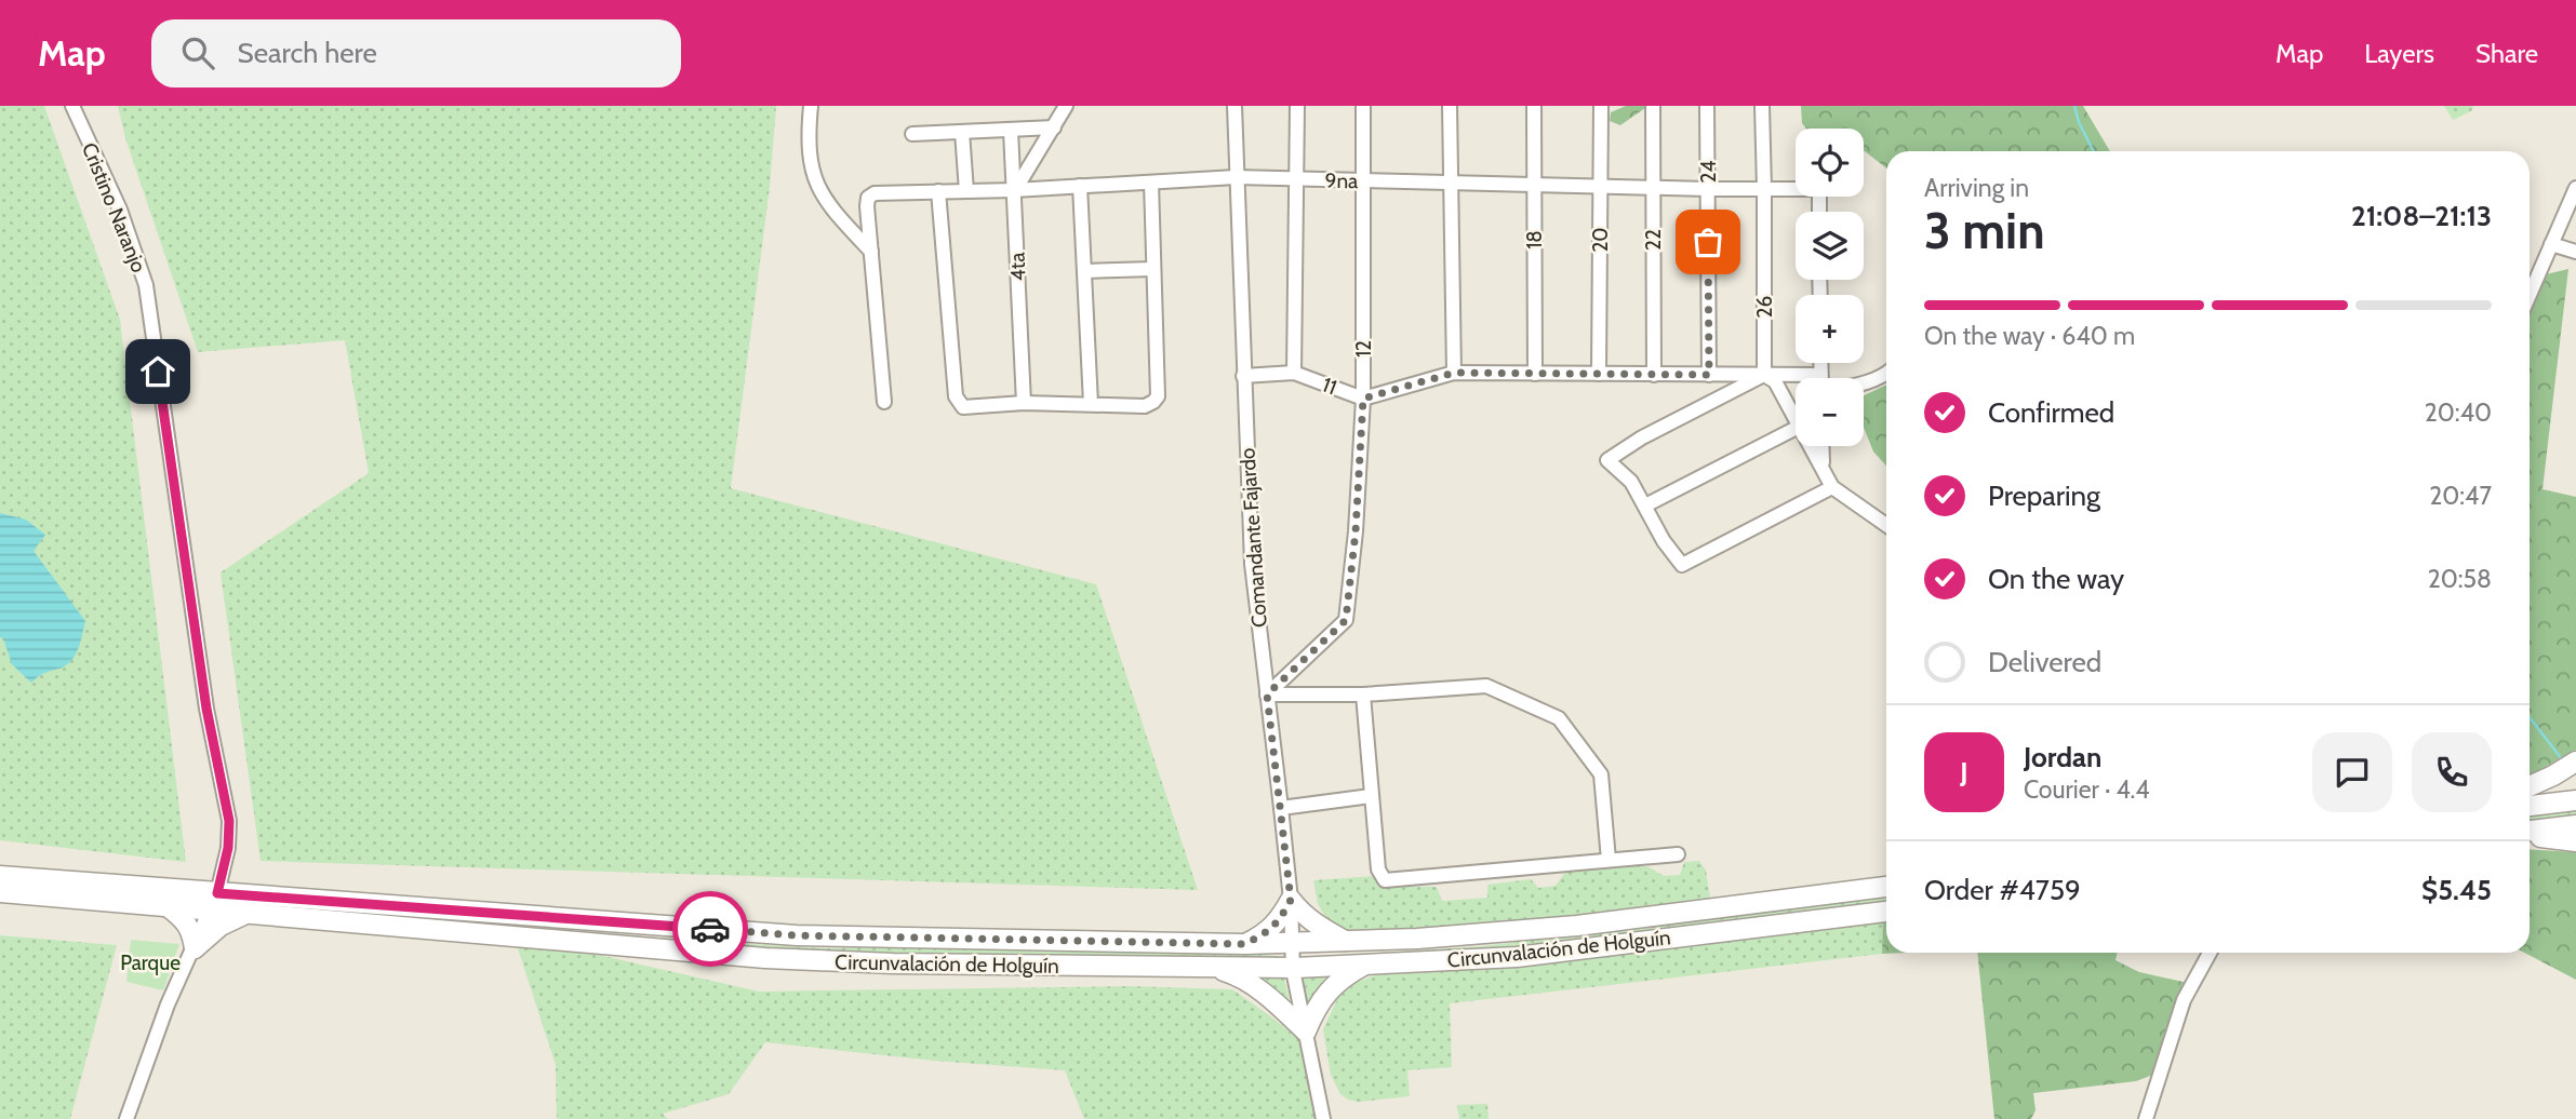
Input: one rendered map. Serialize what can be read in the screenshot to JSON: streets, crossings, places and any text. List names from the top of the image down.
{
  "streets": {
    "highway": ["Circunvalación de Holguín"],
    "street": [
      "24",
      "9na",
      "Cristino Naranjo",
      "18",
      "20",
      "22",
      "4ta",
      "26",
      "12",
      "11",
      "Comandante Fajardo"
    ]
  },
  "crossings": [
    ["24", "9na"],
    ["24", "11"],
    ["9na", "18"],
    ["9na", "20"],
    ["9na", "22"],
    ["9na", "4ta"],
    ["9na", "26"],
    ["9na", "12"],
    ["9na", "Comandante Fajardo"],
    ["Cristino Naranjo", "Circunvalación de Holguín"],
    ["18", "11"],
    ["20", "11"],
    ["22", "11"],
    ["26", "11"],
    ["12", "11"],
    ["12", "Comandante Fajardo"],
    ["11", "Comandante Fajardo"],
    ["Comandante Fajardo", "Circunvalación de Holguín"]
  ],
  "parks": ["Parque"],
  "page": {
    "header": "Map",
    "search": "Search here",
    "nav": ["Map", "Layers", "Share"],
    "map_buttons": ["+", "−"],
    "heading": ["3 min", "Arriving in", "21:08–21:13"],
    "panel": [
      "Jordan",
      "Courier · 4.4",
      "Order #4759",
      "$5.45"
    ],
    "bar": "On the way · 640 m",
    "list": [
      ["Confirmed", "20:40"],
      ["Preparing", "20:47"],
      ["On the way", "20:58"],
      "Delivered"
    ],
    "round": "J"
  }
}
